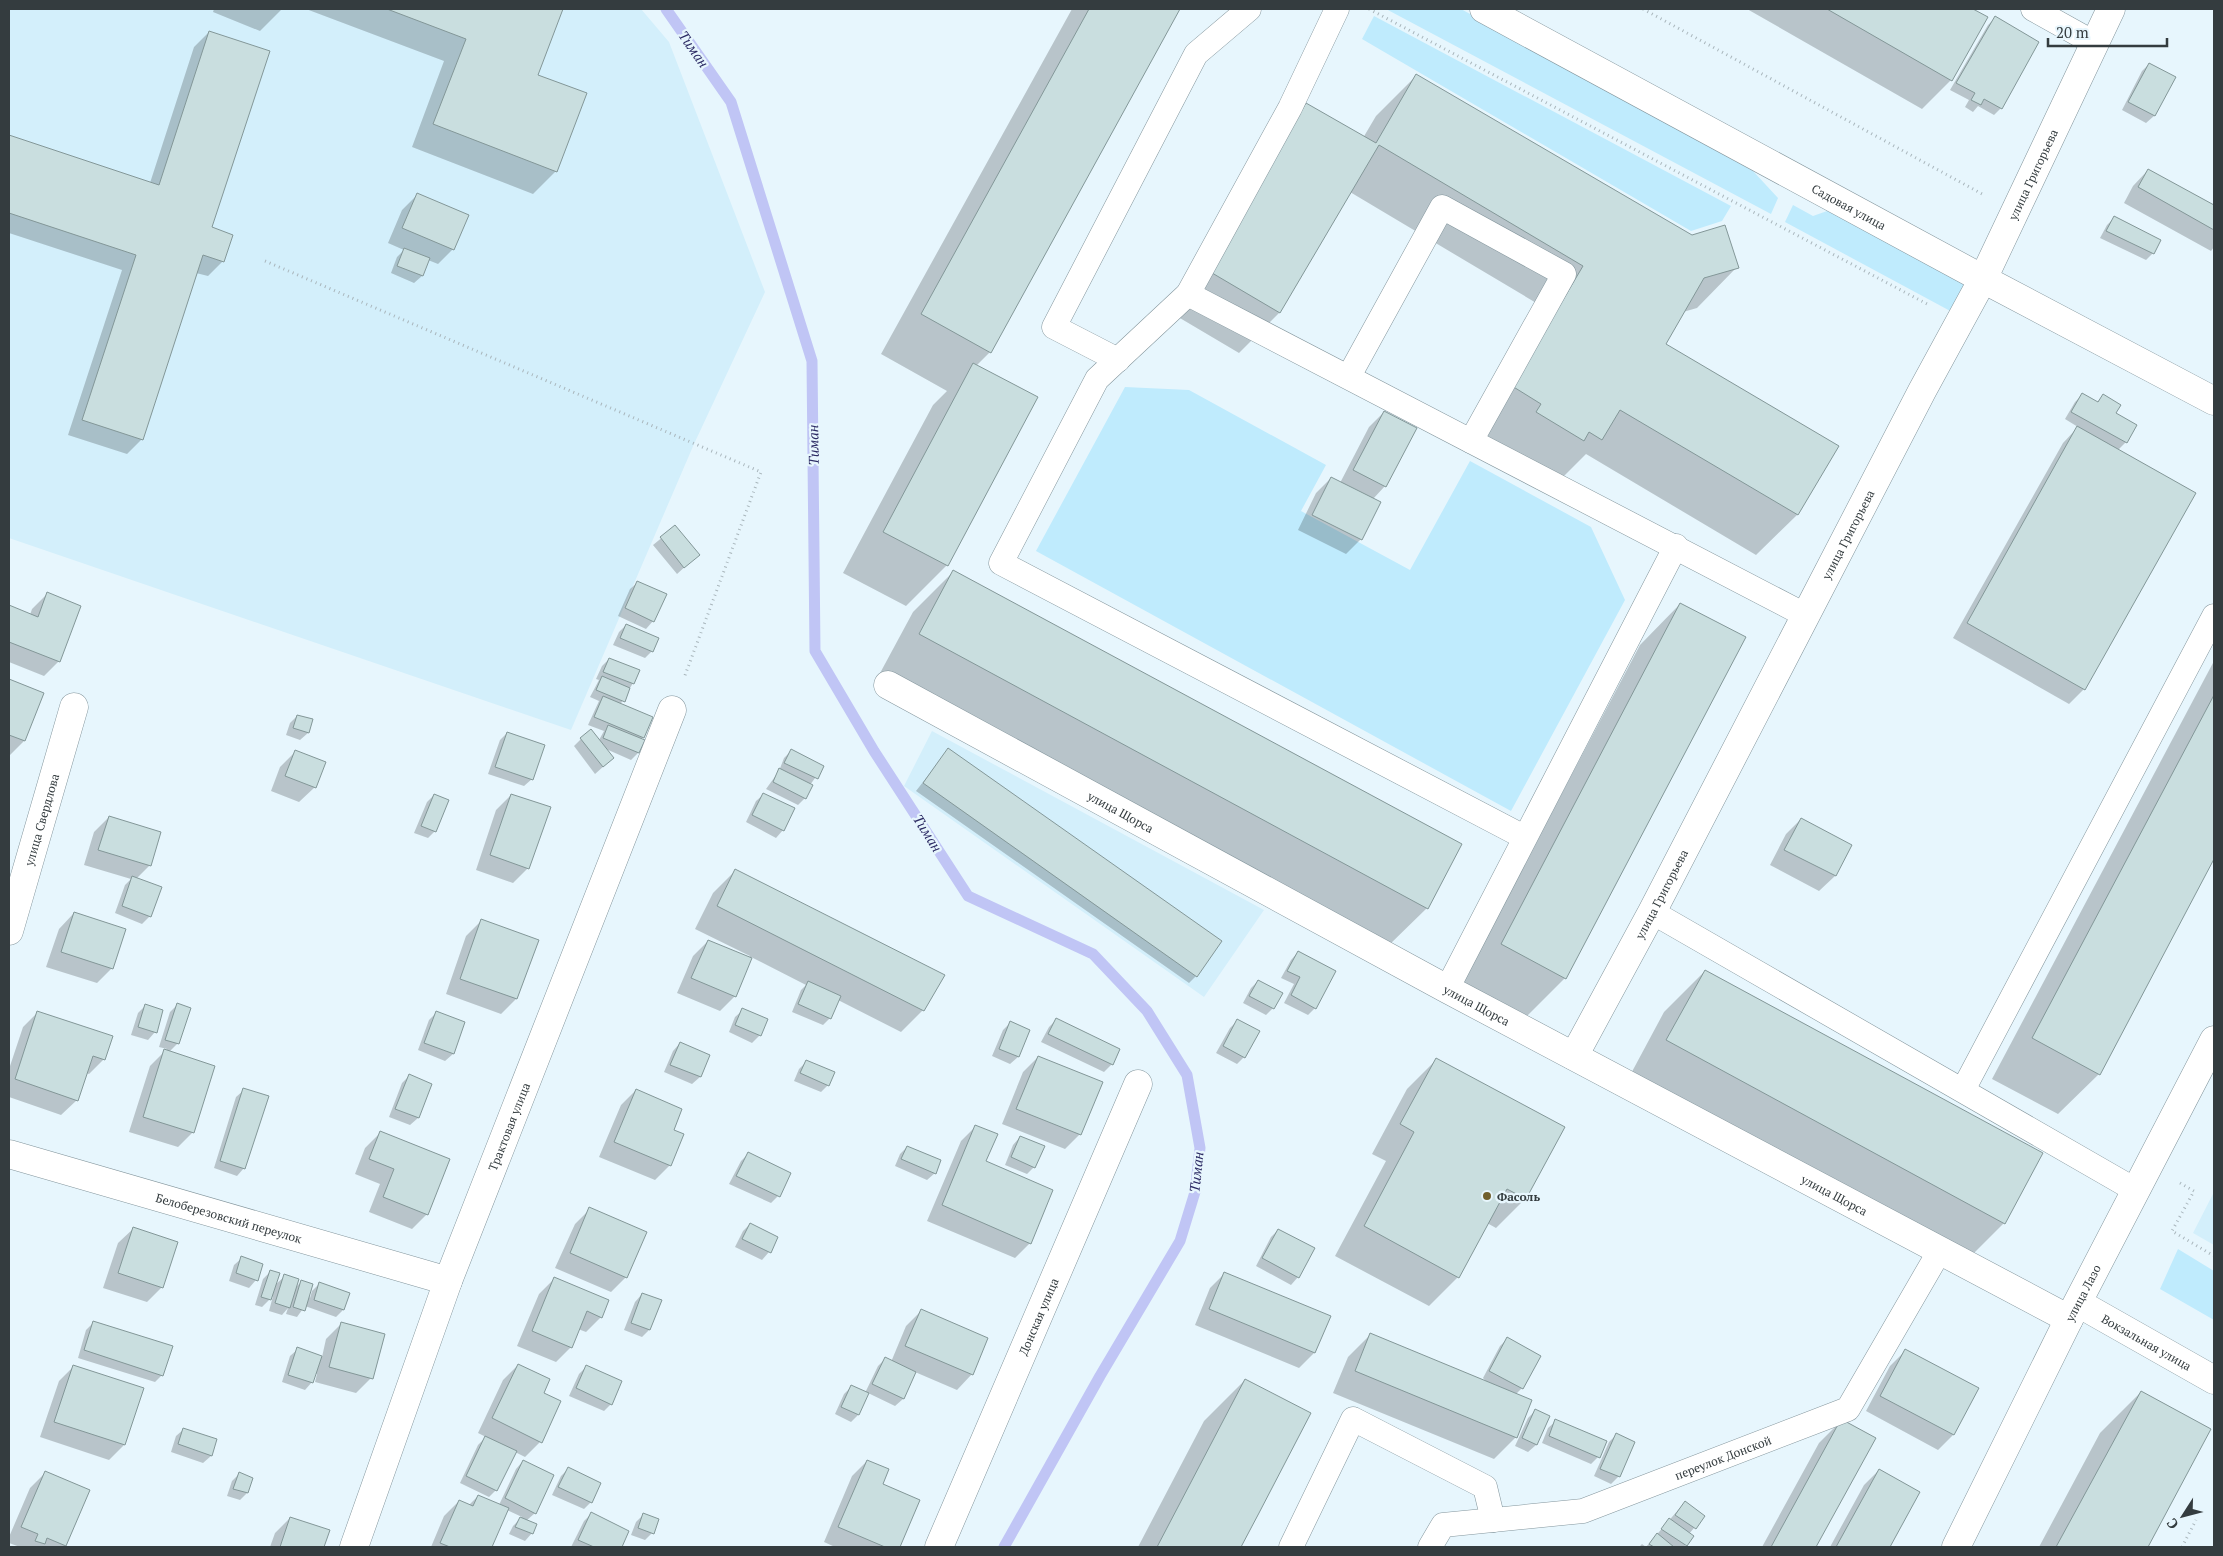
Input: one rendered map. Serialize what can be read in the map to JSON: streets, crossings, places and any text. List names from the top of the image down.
{
  "streets": {
    "street": [
      "улица Григорьева",
      "Садовая улица",
      "улица Щорса",
      "улица Свердлова",
      "Трактовая улица",
      "Белоберезовский переулок",
      "улица Лазо",
      "Донская улица",
      "Вокзальная улица"
    ],
    "lane": ["переулок Донской"]
  },
  "crossings": [
    ["улица Григорьева", "Садовая улица"],
    ["улица Григорьева", "улица Щорса"],
    ["улица Щорса", "улица Лазо"],
    ["улица Щорса", "Вокзальная улица"],
    ["улица Щорса", "переулок Донской"],
    ["Трактовая улица", "Белоберезовский переулок"],
    ["улица Лазо", "Вокзальная улица"]
  ],
  "water": ["Тиман"],
  "places": ["Фасоль"],
  "scale_bar": "20 m",
  "north": "bottom left"
}
